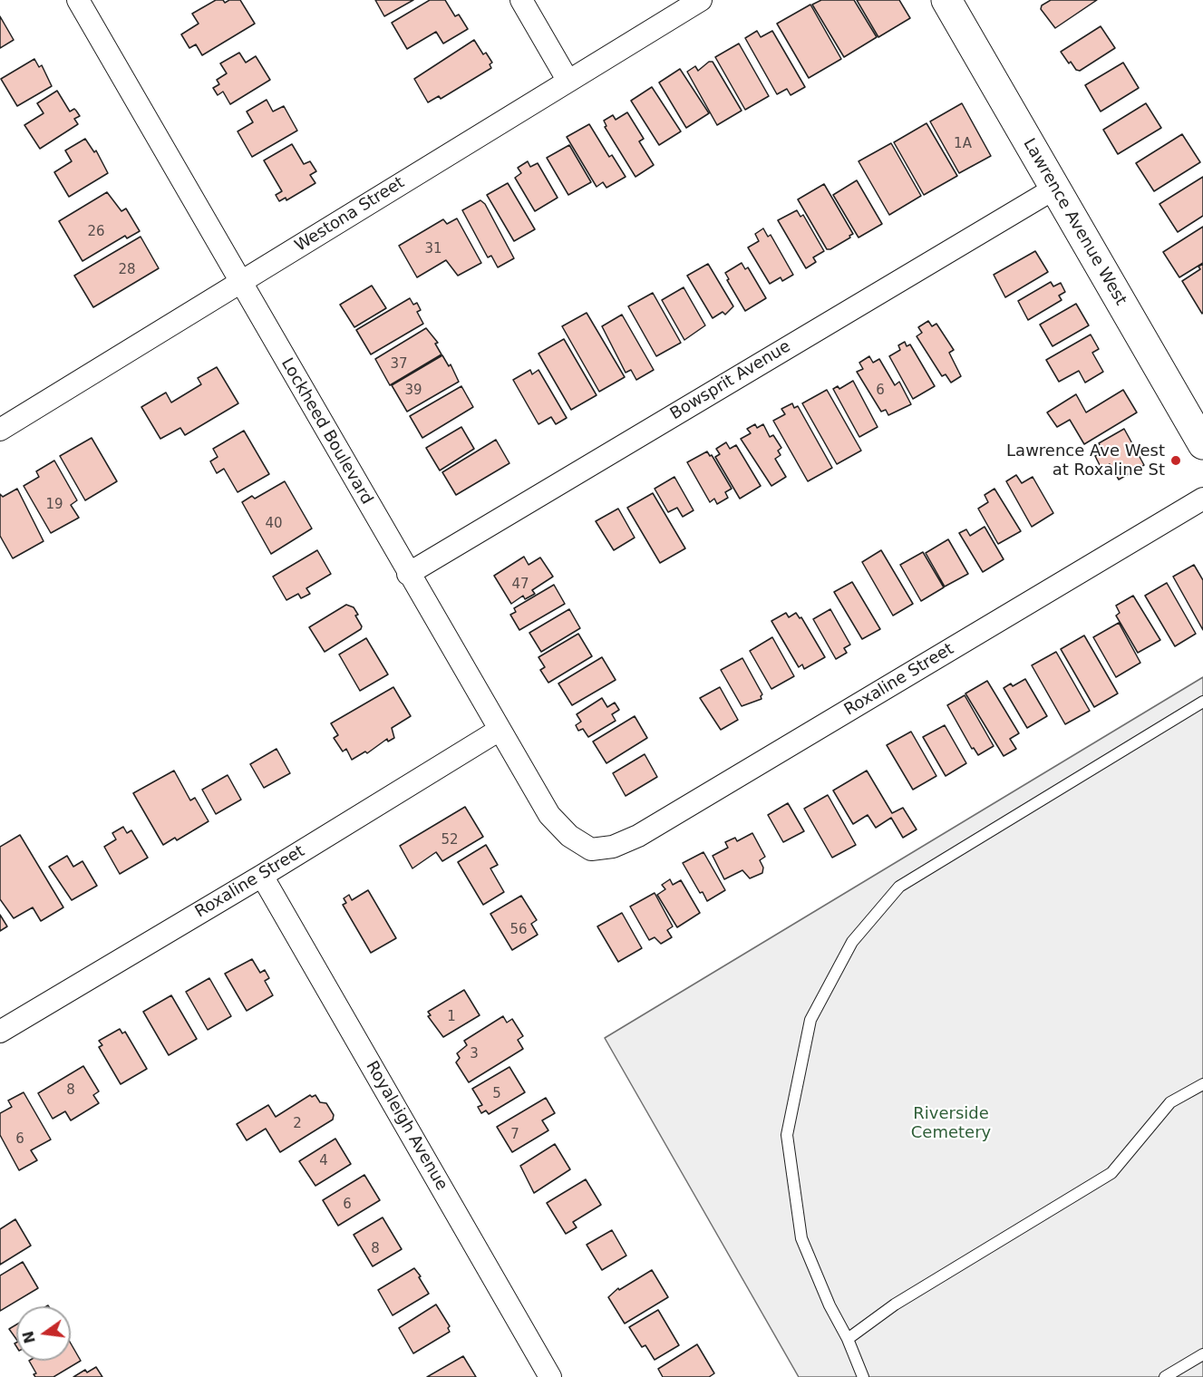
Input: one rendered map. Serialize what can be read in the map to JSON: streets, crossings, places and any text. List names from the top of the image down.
{
  "streets": {
    "main road": ["Lawrence Avenue West"],
    "street": [
      "Westona Street",
      "Bowsprit Avenue",
      "Lockheed Boulevard",
      "Roxaline Street",
      "Royaleigh Avenue"
    ]
  },
  "crossings": [
    ["Westona Street", "Lockheed Boulevard"],
    ["Lawrence Avenue West", "Bowsprit Avenue"],
    ["Bowsprit Avenue", "Lockheed Boulevard"],
    ["Lockheed Boulevard", "Roxaline Street"],
    ["Roxaline Street", "Royaleigh Avenue"]
  ],
  "parks": ["Riverside Cemetery"],
  "places": ["Lawrence Ave West at Roxaline St"],
  "house_numbers": [
    "1A",
    "26",
    "31",
    "28",
    "37",
    "39",
    "6",
    "19",
    "40",
    "47",
    "52",
    "56",
    "1",
    "3",
    "8",
    "5",
    "2",
    "7",
    "6",
    "4",
    "6",
    "8"
  ],
  "north": "left"
}
